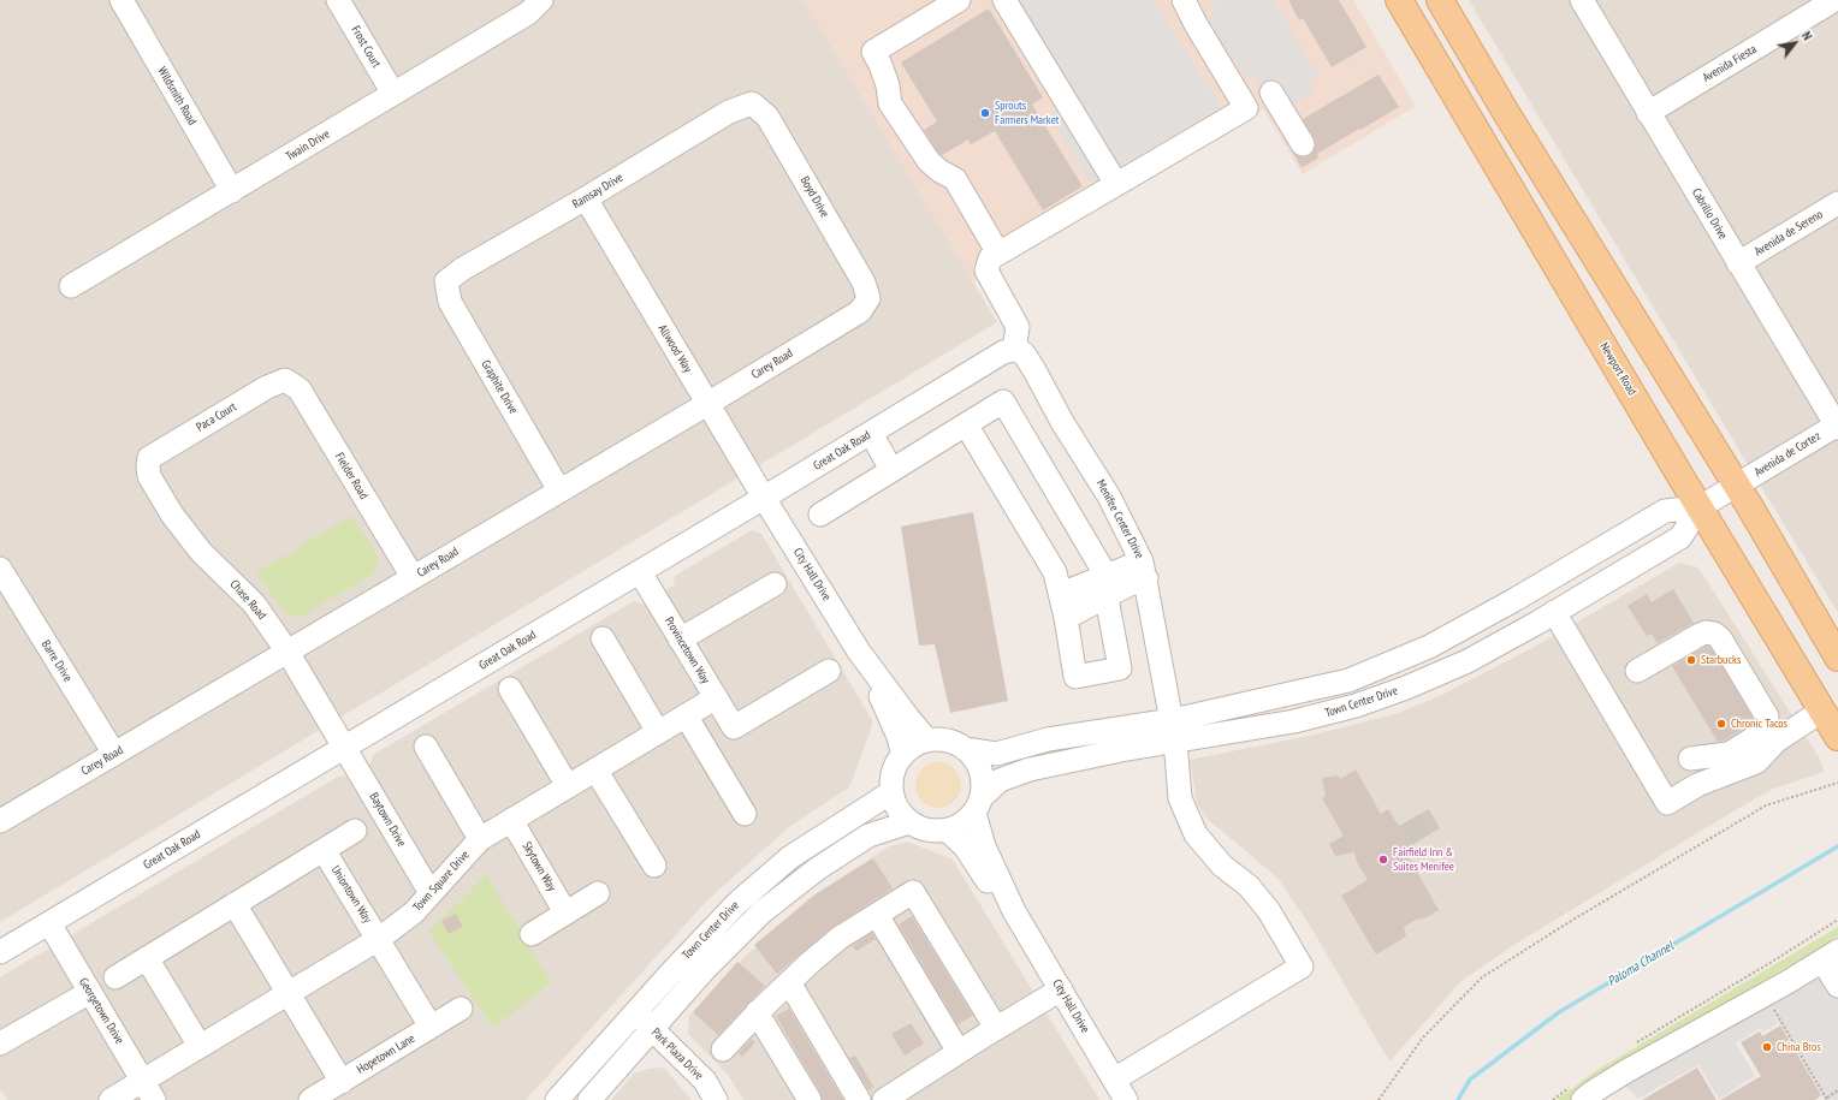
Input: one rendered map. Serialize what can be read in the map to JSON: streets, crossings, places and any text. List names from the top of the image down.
{
  "streets": {
    "main road": ["Newport Road"],
    "street": [
      "Frost Court",
      "Avenida Fiesta",
      "Wildsmith Road",
      "Twain Drive",
      "Ramsay Drive",
      "Boyd Drive",
      "Cabrillo Drive",
      "Avenida de Sereno",
      "Allwood Way",
      "Carey Road",
      "Graphite Drive",
      "Paca Court",
      "Great Oak Road",
      "Avenida de Cortez",
      "Fielder Road",
      "Menifee Center Drive",
      "City Hall Drive",
      "Chase Road",
      "Provincetown Way",
      "Barre Drive",
      "Town Center Drive",
      "Baytown Drive",
      "Skytown Way",
      "Town Square Drive",
      "Uniontown Way",
      "Georgetown Drive",
      "Hopetown Lane",
      "Park Plaza Drive"
    ]
  },
  "crossings": [
    ["Frost Court", "Twain Drive"],
    ["Avenida Fiesta", "Cabrillo Drive"],
    ["Wildsmith Road", "Twain Drive"],
    ["Ramsay Drive", "Boyd Drive"],
    ["Ramsay Drive", "Allwood Way"],
    ["Ramsay Drive", "Graphite Drive"],
    ["Boyd Drive", "Carey Road"],
    ["Cabrillo Drive", "Avenida de Sereno"],
    ["Cabrillo Drive", "Avenida de Cortez"],
    ["Allwood Way", "Carey Road"],
    ["Allwood Way", "Great Oak Road"],
    ["Allwood Way", "City Hall Drive"],
    ["Carey Road", "Graphite Drive"],
    ["Carey Road", "Fielder Road"],
    ["Carey Road", "Chase Road"],
    ["Carey Road", "Barre Drive"],
    ["Newport Road", "Town Center Drive"],
    ["Paca Court", "Fielder Road"],
    ["Paca Court", "Chase Road"],
    ["Great Oak Road", "Menifee Center Drive"],
    ["Great Oak Road", "City Hall Drive"],
    ["Great Oak Road", "Chase Road"],
    ["Great Oak Road", "Provincetown Way"],
    ["Great Oak Road", "Baytown Drive"],
    ["Great Oak Road", "Georgetown Drive"],
    ["Avenida de Cortez", "Town Center Drive"],
    ["Menifee Center Drive", "City Hall Drive"],
    ["Menifee Center Drive", "Town Center Drive"],
    ["City Hall Drive", "Town Center Drive"],
    ["Chase Road", "Baytown Drive"],
    ["Provincetown Way", "Town Square Drive"],
    ["Town Center Drive", "Park Plaza Drive"],
    ["Baytown Drive", "Town Square Drive"],
    ["Skytown Way", "Town Square Drive"],
    ["Town Square Drive", "Uniontown Way"],
    ["Town Square Drive", "Georgetown Drive"]
  ],
  "water": ["Paloma Channel"],
  "places": [
    "Sprouts Farmers Market",
    "Starbucks",
    "Chronic Tacos",
    "Fairfield Inn & Suites Menifee",
    "China Bros"
  ],
  "north": "top right"
}
